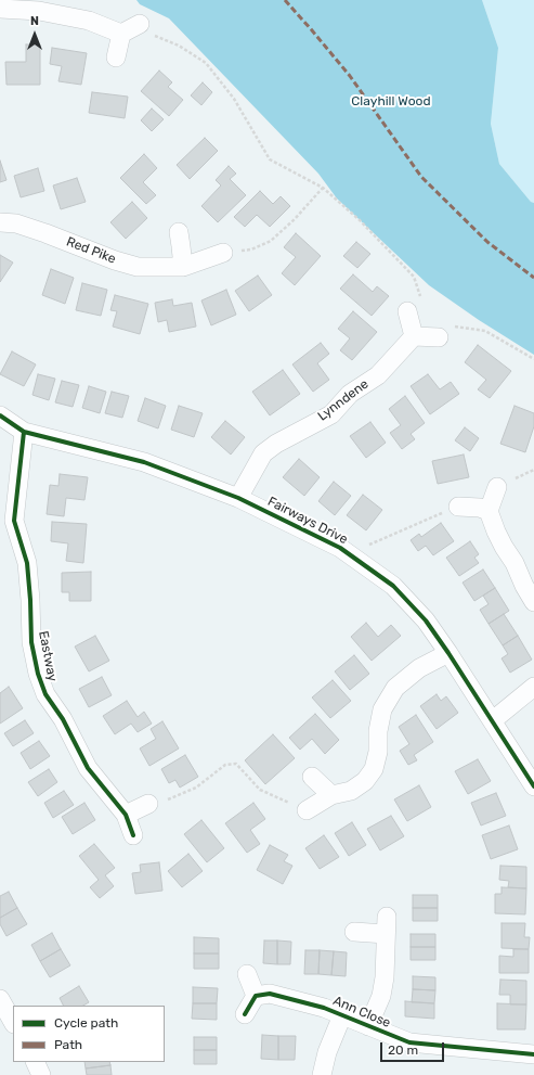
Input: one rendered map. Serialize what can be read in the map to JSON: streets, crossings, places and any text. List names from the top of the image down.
{
  "streets": {
    "street": [
      "Red Pike",
      "Lynndene",
      "Fairways Drive",
      "Eastway",
      "Ann Close"
    ]
  },
  "crossings": [
    ["Lynndene", "Fairways Drive"],
    ["Fairways Drive", "Eastway"]
  ],
  "parks": ["Clayhill Wood"],
  "legend": ["Cycle path", "Path"],
  "scale_bar": "20 m",
  "north": "top"
}
